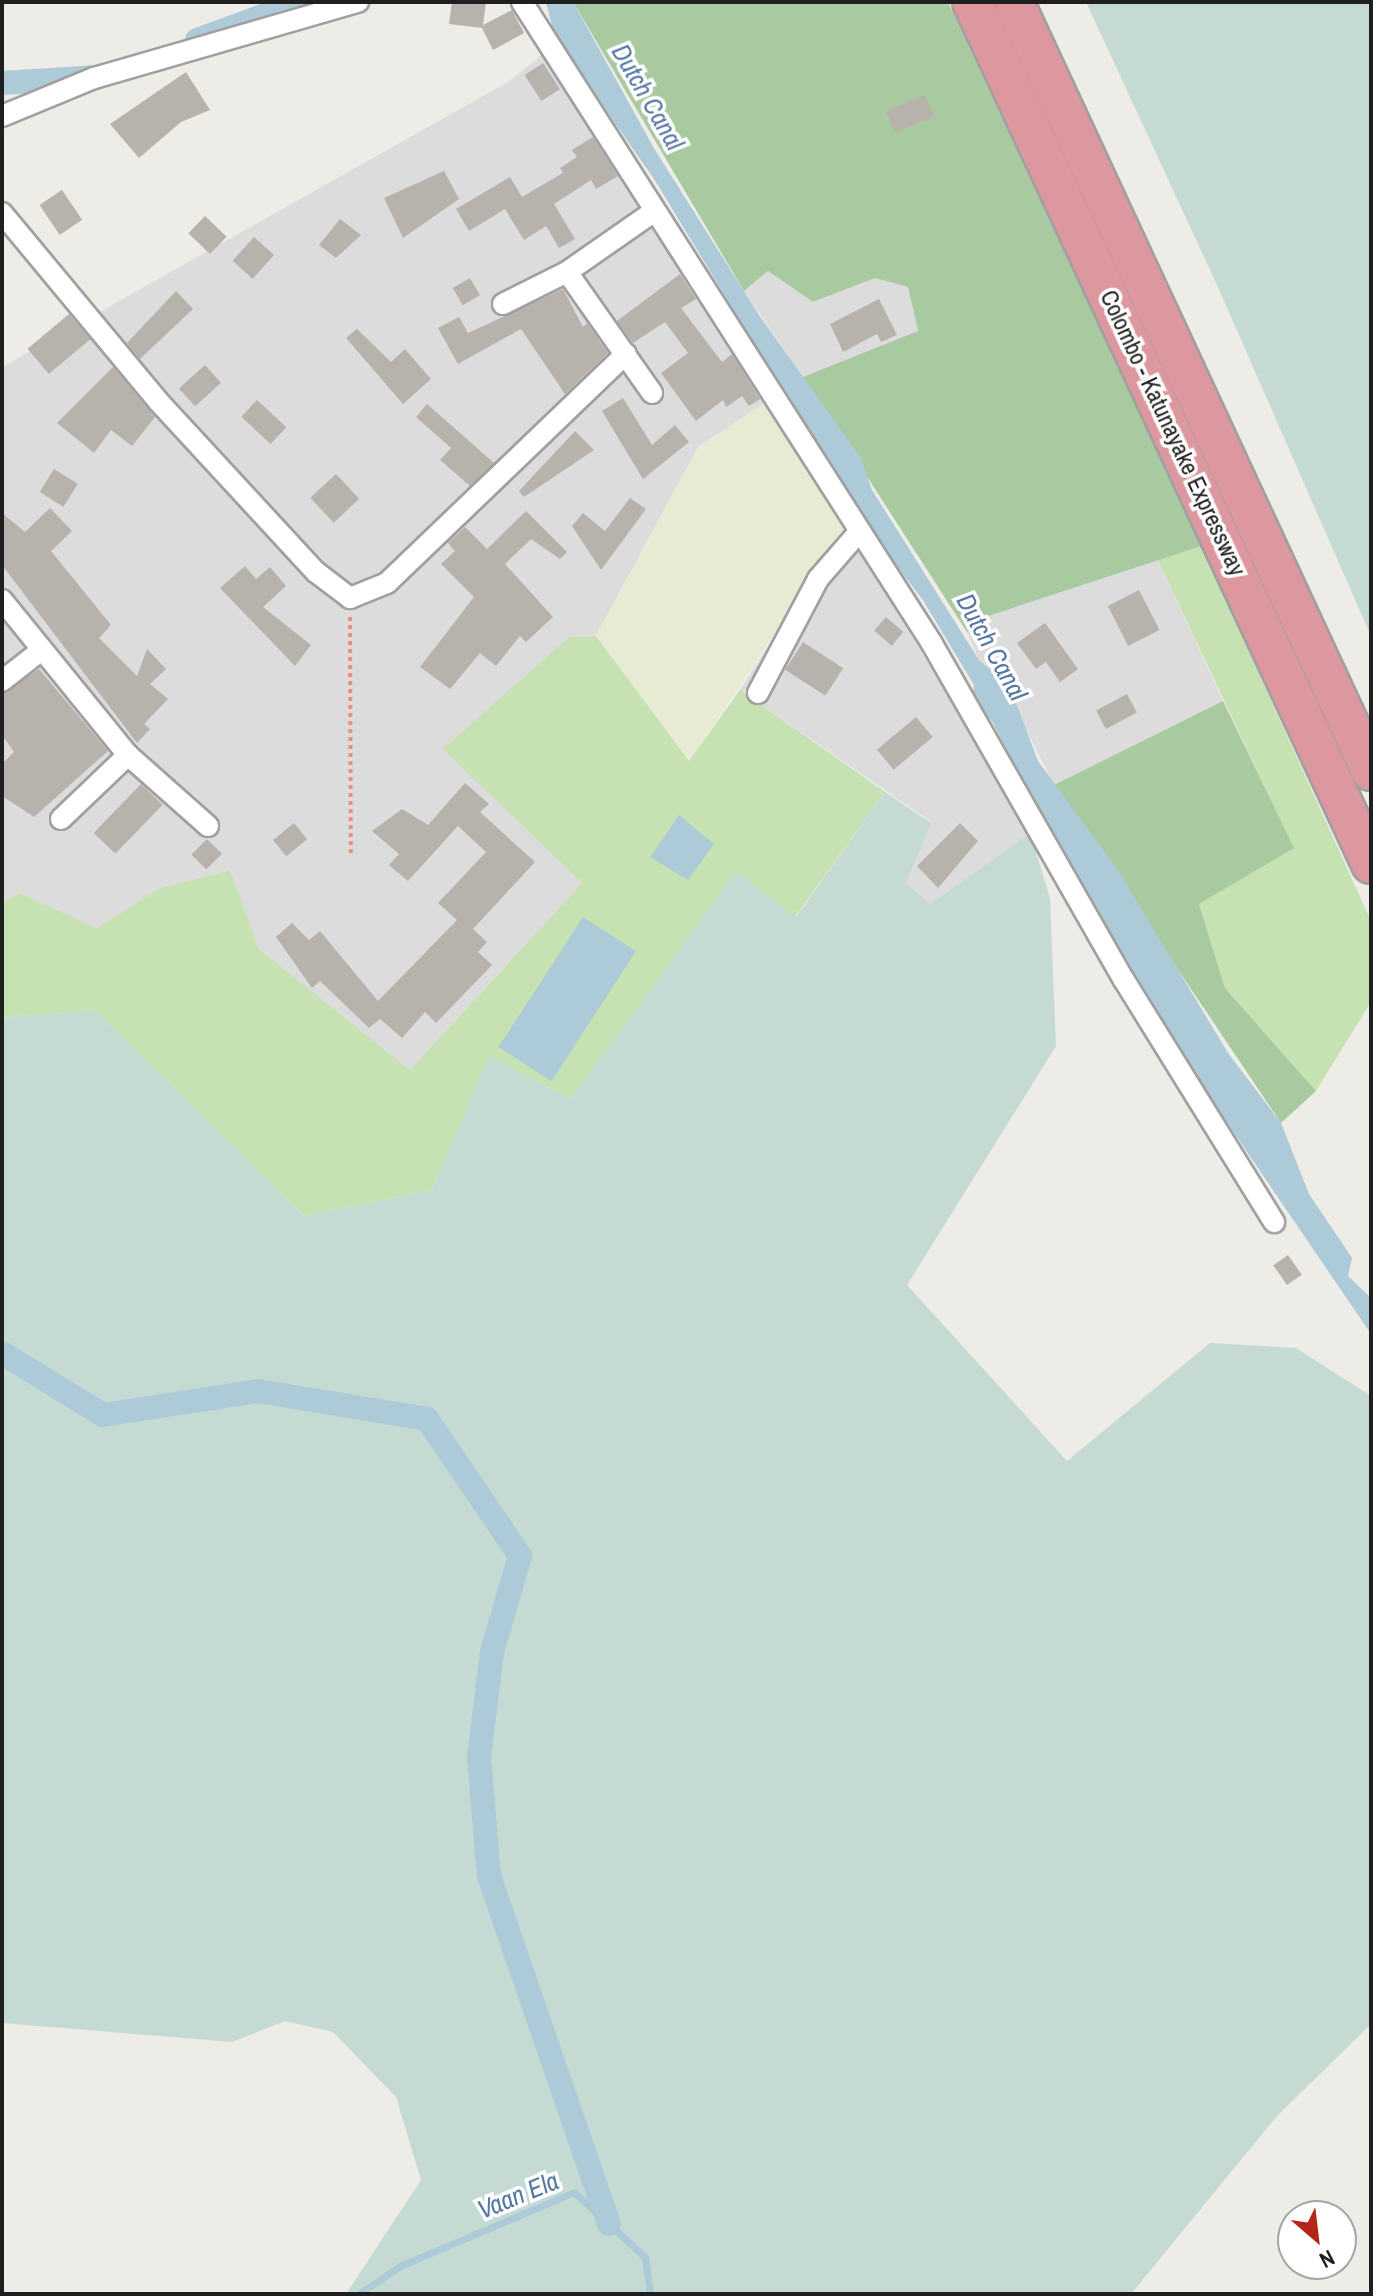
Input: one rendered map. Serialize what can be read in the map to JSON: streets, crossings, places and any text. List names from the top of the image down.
{
  "streets": {
    "highway": ["Colombo - Katunayake Expressway"]
  },
  "water": ["Dutch Canal", "Vaan Ela"],
  "north": "bottom right"
}
